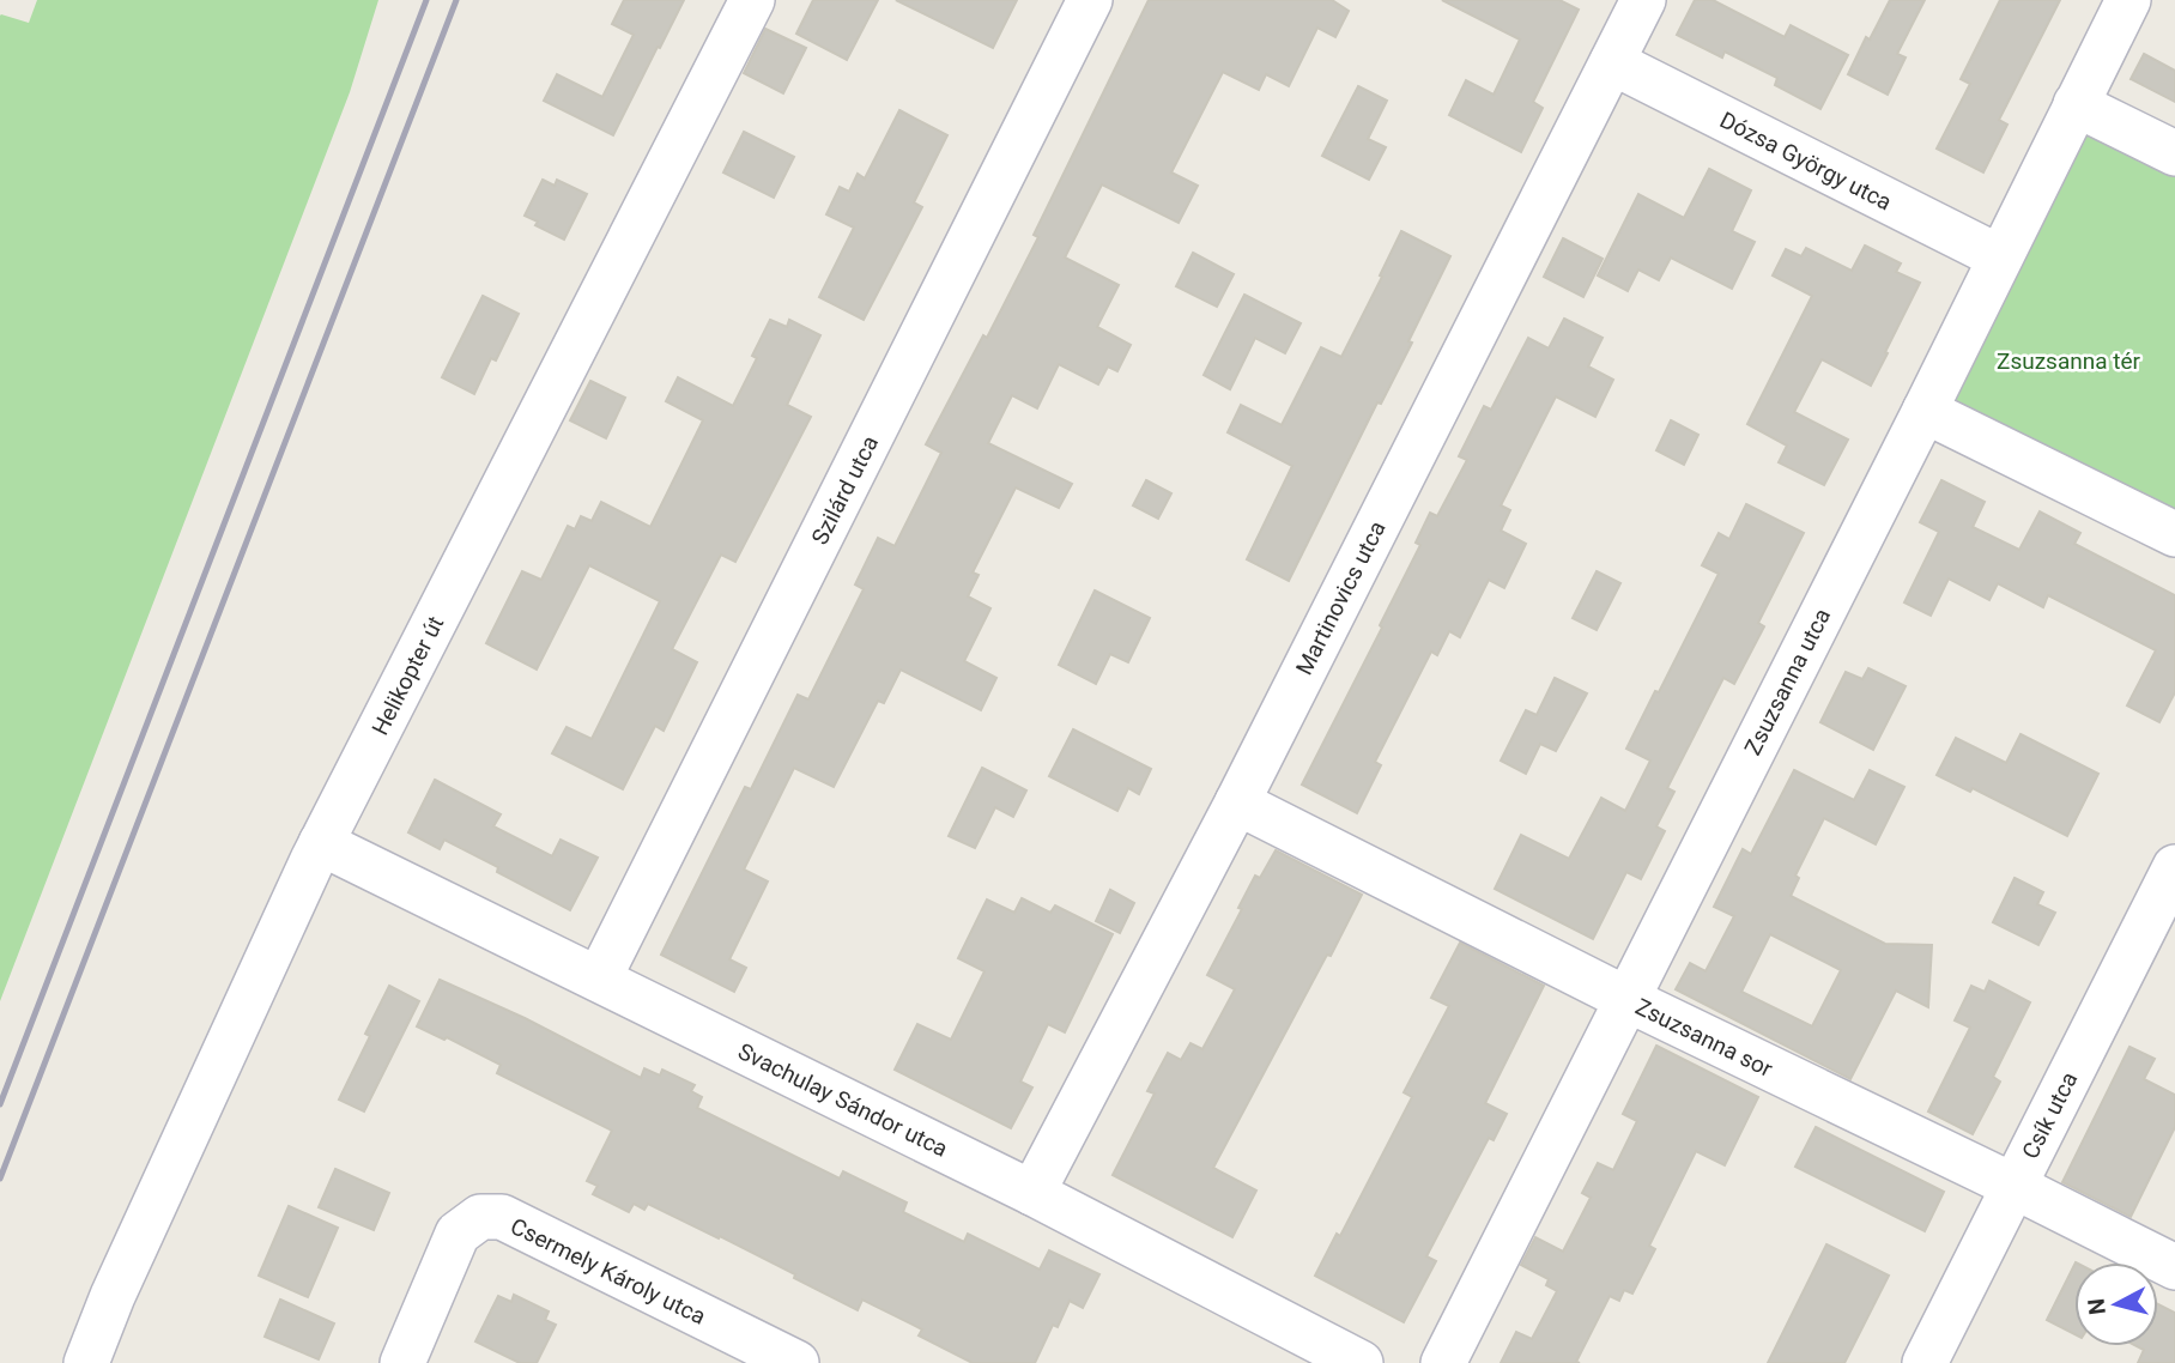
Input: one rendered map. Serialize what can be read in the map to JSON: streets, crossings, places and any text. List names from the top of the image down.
{
  "streets": {
    "street": [
      "Dózsa György utca",
      "Szilárd utca",
      "Martinovics utca",
      "Helikopter út",
      "Zsuzsanna utca",
      "Zsuzsanna sor",
      "Svachulay Sándor utca",
      "Csík utca",
      "Csermely Károly utca"
    ]
  },
  "crossings": [
    ["Dózsa György utca", "Martinovics utca"],
    ["Dózsa György utca", "Zsuzsanna utca"],
    ["Szilárd utca", "Svachulay Sándor utca"],
    ["Martinovics utca", "Zsuzsanna sor"],
    ["Martinovics utca", "Svachulay Sándor utca"],
    ["Helikopter út", "Svachulay Sándor utca"],
    ["Zsuzsanna utca", "Zsuzsanna sor"],
    ["Zsuzsanna sor", "Csík utca"]
  ],
  "parks": ["Zsuzsanna tér"],
  "north": "left"
}
